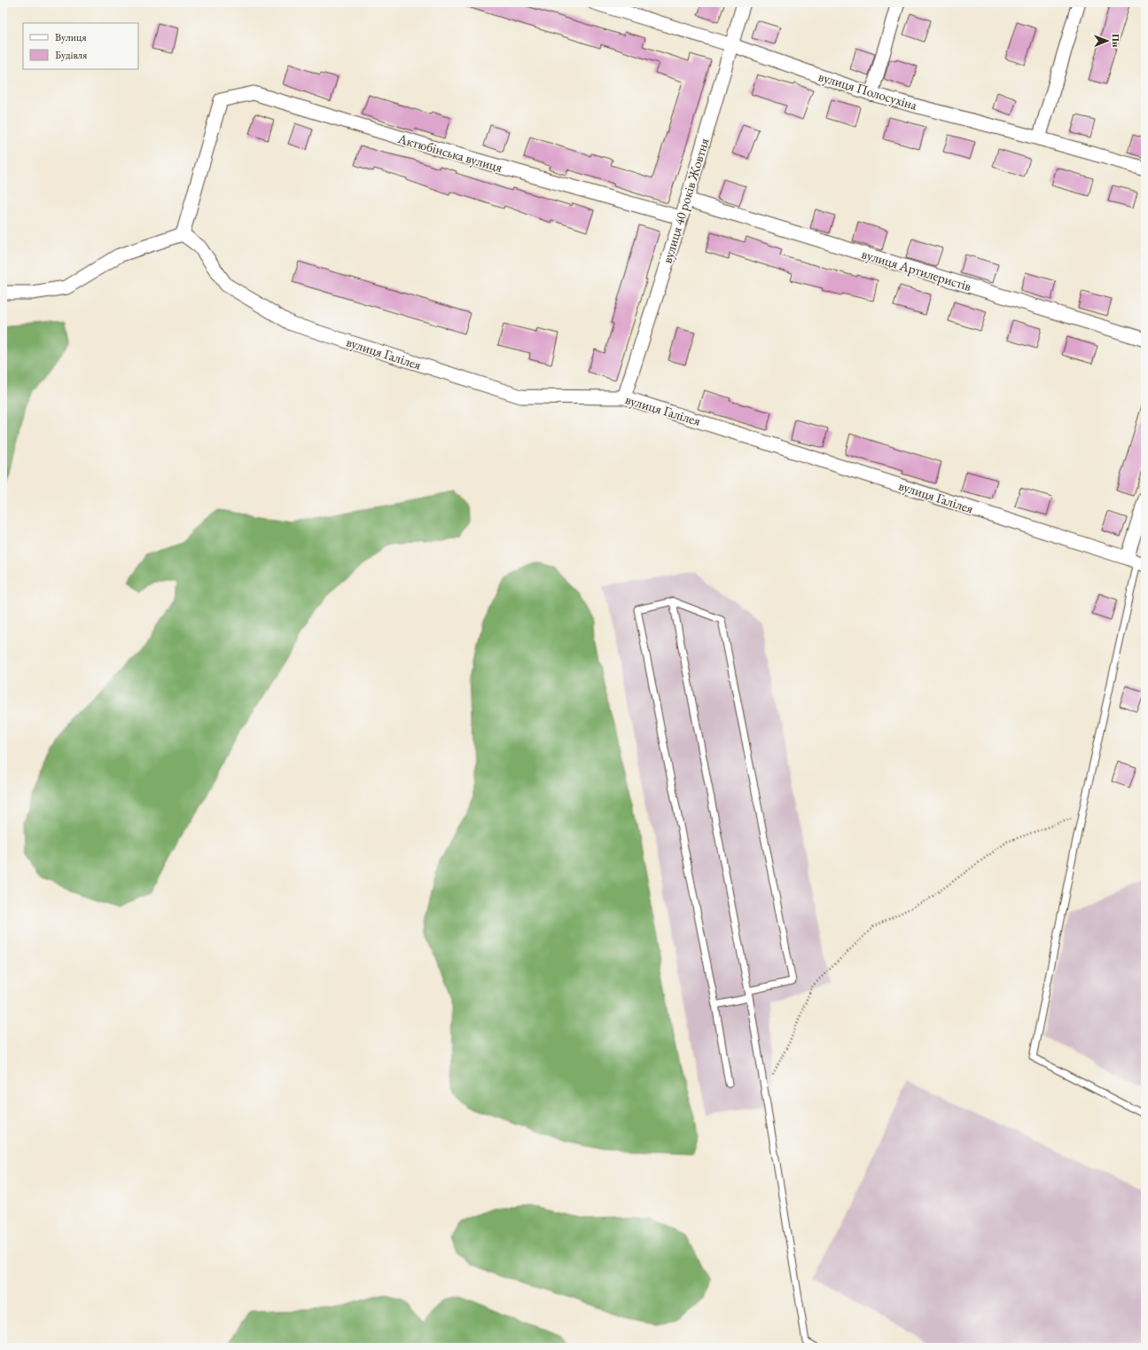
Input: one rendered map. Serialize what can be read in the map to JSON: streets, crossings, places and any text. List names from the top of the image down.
{
  "streets": {
    "street": [
      "вулиця Полосухіна",
      "Актюбінська вулиця",
      "вулиця 40 років Жовтня",
      "вулиця Артилеристів",
      "вулиця Галілея"
    ]
  },
  "crossings": [
    ["вулиця Полосухіна", "вулиця 40 років Жовтня"],
    ["Актюбінська вулиця", "вулиця 40 років Жовтня"],
    ["Актюбінська вулиця", "вулиця Галілея"],
    ["вулиця 40 років Жовтня", "вулиця Артилеристів"],
    ["вулиця 40 років Жовтня", "вулиця Галілея"]
  ],
  "legend": ["Вулиця", "Будівля"],
  "north": "right"
}
